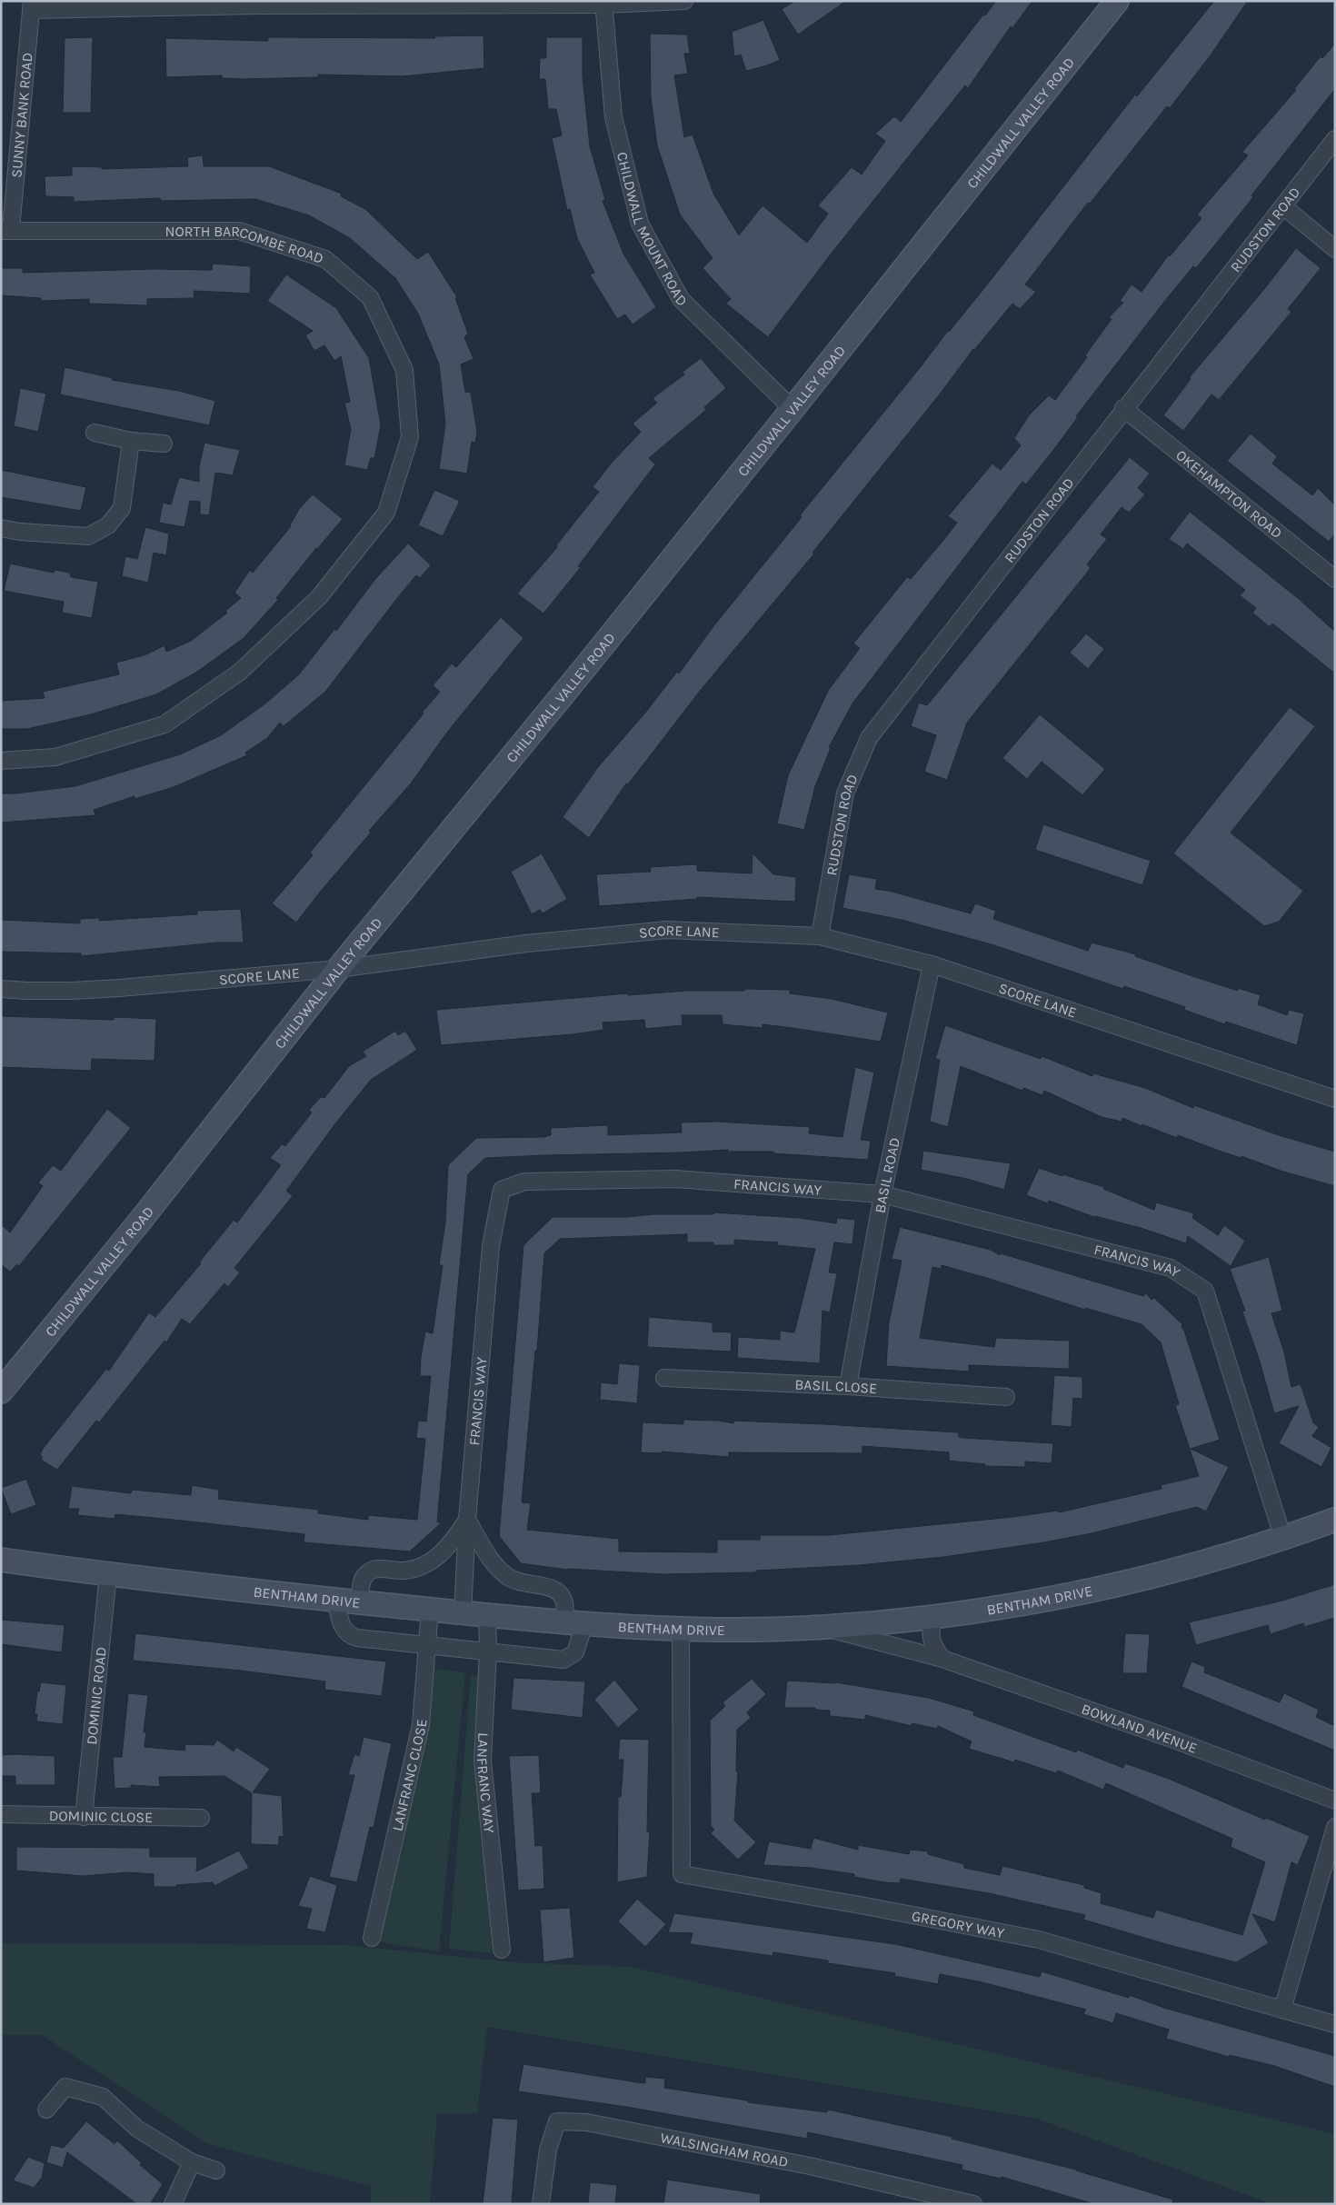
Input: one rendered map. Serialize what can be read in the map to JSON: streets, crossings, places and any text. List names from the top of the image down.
{
  "streets": {
    "main road": ["CHILDWALL VALLEY ROAD", "BENTHAM DRIVE"],
    "street": [
      "SUNNY BANK ROAD",
      "CHILDWALL MOUNT ROAD",
      "RUDSTON ROAD",
      "NORTH BARCOMBE ROAD",
      "OKEHAMPTON ROAD",
      "SCORE LANE",
      "BASIL ROAD",
      "FRANCIS WAY",
      "BASIL CLOSE",
      "DOMINIC ROAD",
      "BOWLAND AVENUE",
      "LANFRANC CLOSE",
      "LANFRANC WAY",
      "DOMINIC CLOSE",
      "GREGORY WAY",
      "WALSINGHAM ROAD"
    ]
  },
  "crossings": [
    ["SUNNY BANK ROAD", "NORTH BARCOMBE ROAD"],
    ["CHILDWALL VALLEY ROAD", "CHILDWALL MOUNT ROAD"],
    ["CHILDWALL VALLEY ROAD", "SCORE LANE"],
    ["RUDSTON ROAD", "OKEHAMPTON ROAD"],
    ["RUDSTON ROAD", "SCORE LANE"],
    ["SCORE LANE", "BASIL ROAD"],
    ["BASIL ROAD", "FRANCIS WAY"],
    ["BASIL ROAD", "BASIL CLOSE"],
    ["FRANCIS WAY", "BENTHAM DRIVE"],
    ["BENTHAM DRIVE", "DOMINIC ROAD"],
    ["BENTHAM DRIVE", "BOWLAND AVENUE"],
    ["BENTHAM DRIVE", "LANFRANC CLOSE"],
    ["BENTHAM DRIVE", "LANFRANC WAY"],
    ["BENTHAM DRIVE", "GREGORY WAY"],
    ["DOMINIC ROAD", "DOMINIC CLOSE"]
  ]
}
